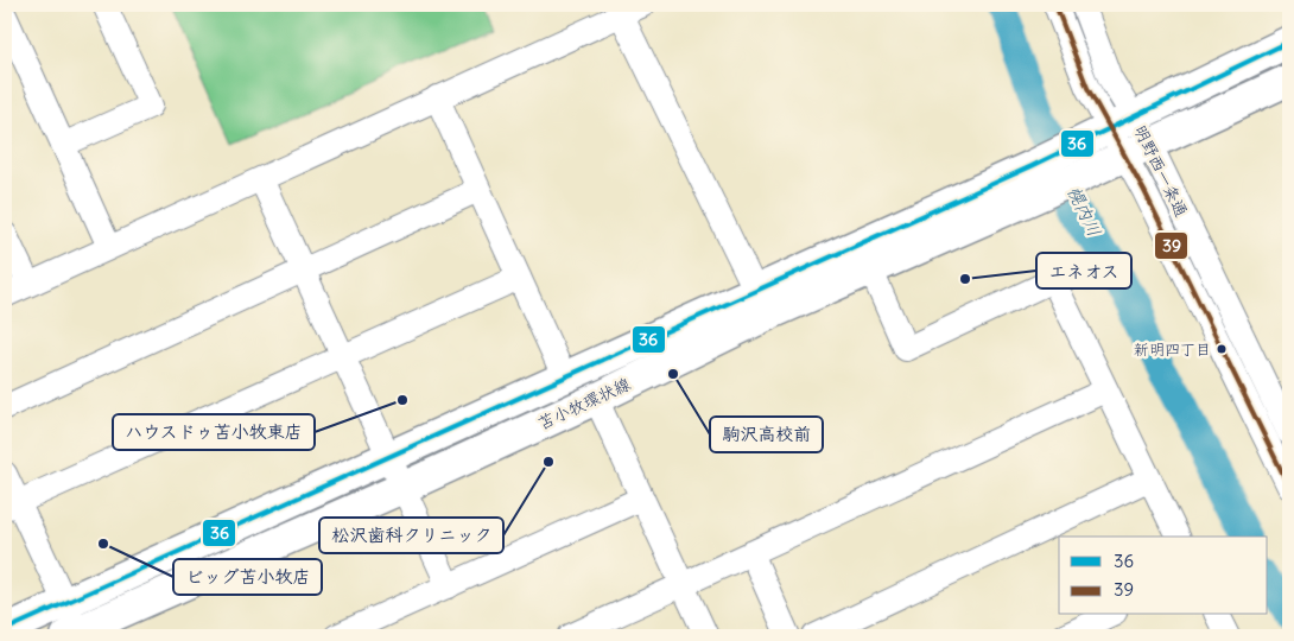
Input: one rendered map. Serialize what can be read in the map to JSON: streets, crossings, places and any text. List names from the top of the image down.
{
  "streets": {
    "main road": ["苫小牧環状線"],
    "street": ["明野西一条通"]
  },
  "crossings": [
    ["明野西一条通", "苫小牧環状線"]
  ],
  "water": ["幌内川"],
  "places": [
    "エネオス",
    "新明四丁目",
    "駒沢高校前",
    "ハウスドゥ苫小牧東店",
    "松沢歯科クリニック",
    "ビッグ苫小牧店"
  ],
  "lines": ["transit line 39", "transit line 36"],
  "legend": ["36", "39"]
}
